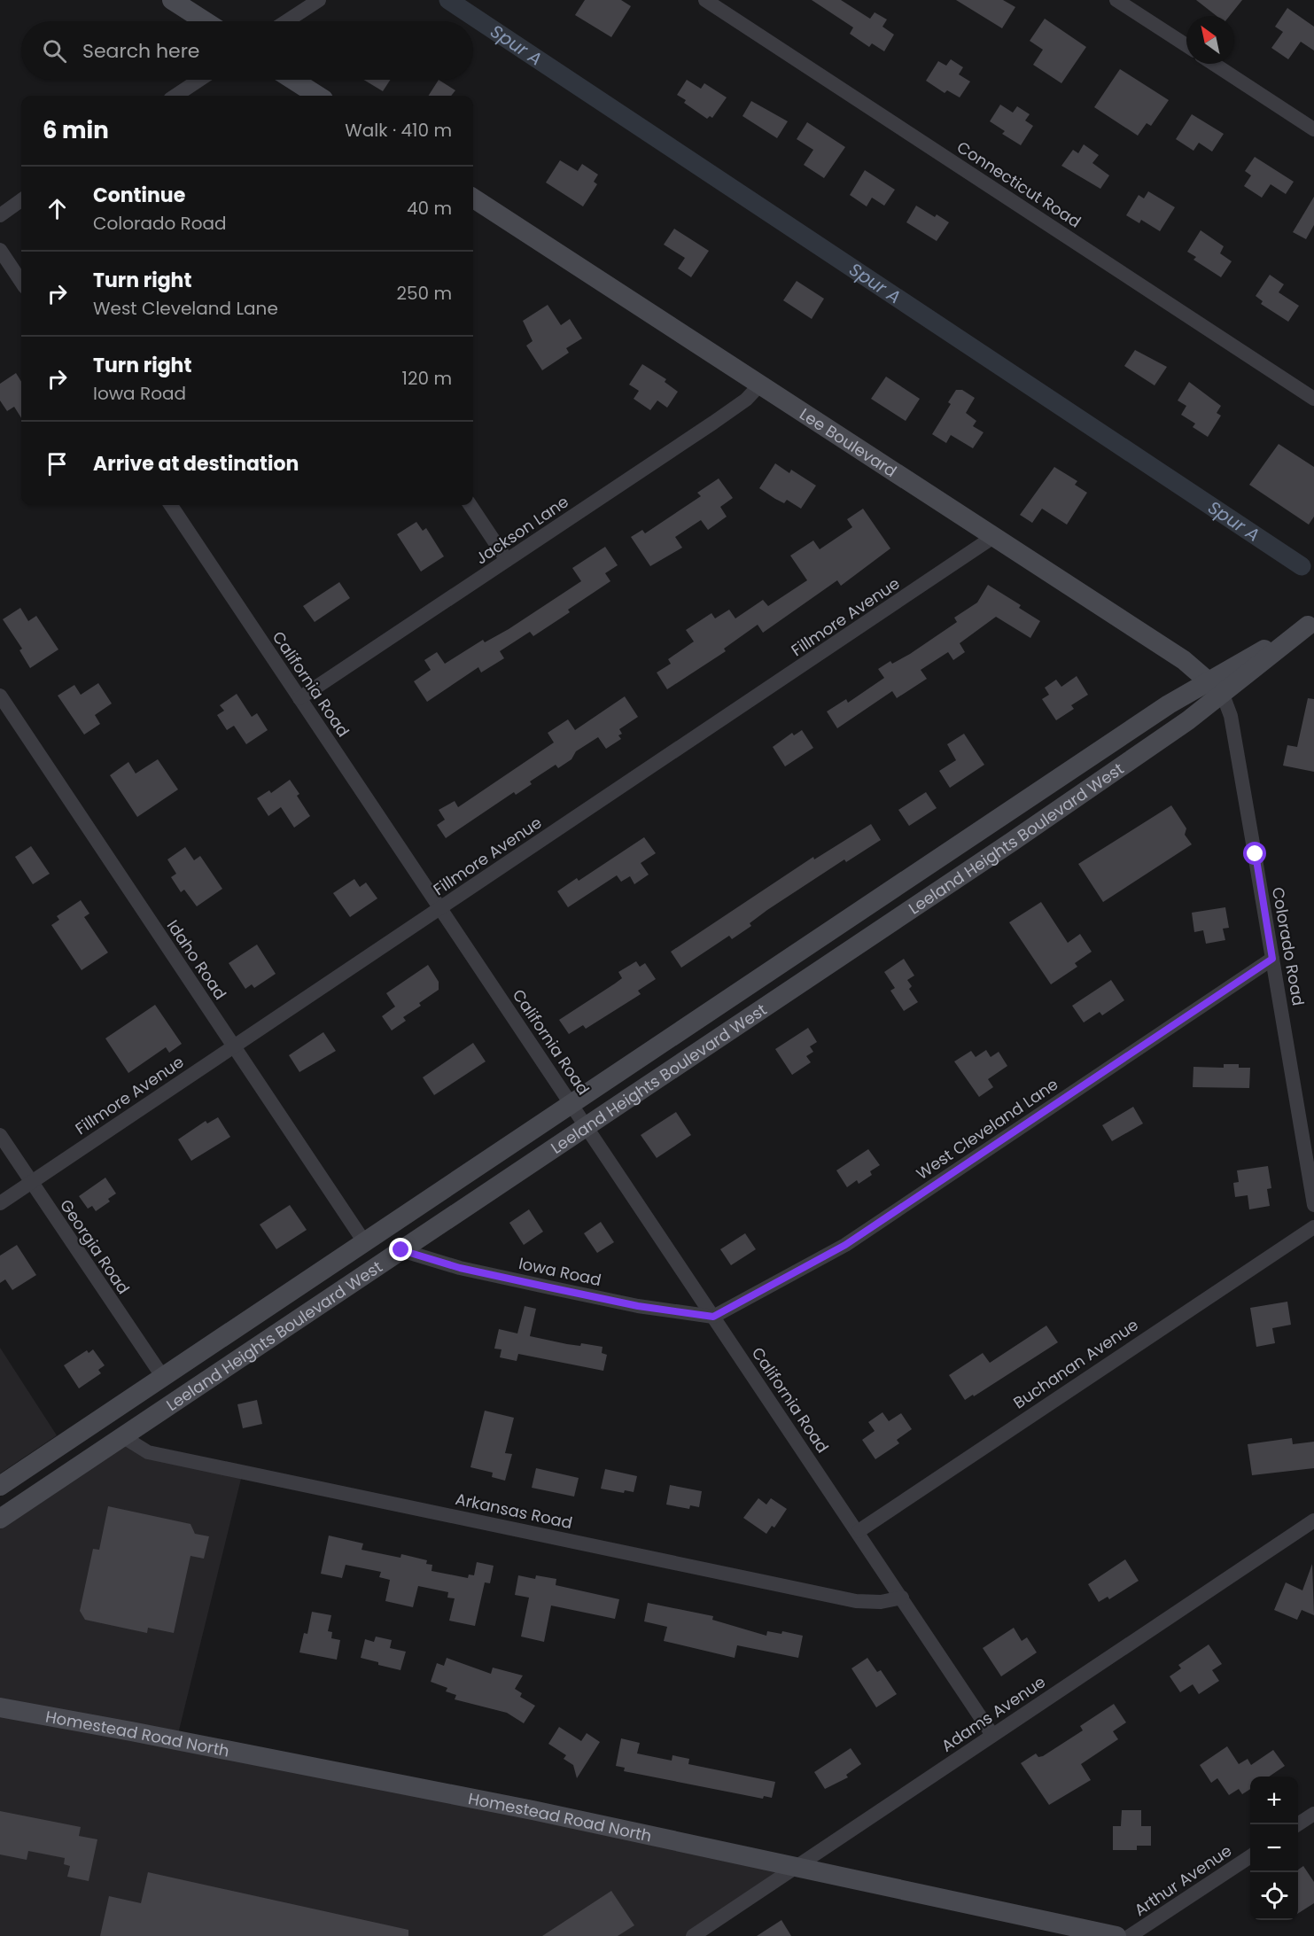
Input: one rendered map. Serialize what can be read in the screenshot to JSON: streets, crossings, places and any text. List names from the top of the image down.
{
  "streets": {
    "main road": ["Lee Boulevard", "Leeland Heights Boulevard West", "Homestead Road North"],
    "street": [
      "Connecticut Road",
      "Jackson Lane",
      "Fillmore Avenue",
      "California Road",
      "Colorado Road",
      "Idaho Road",
      "West Cleveland Lane",
      "Georgia Road",
      "Iowa Road",
      "Buchanan Avenue",
      "Arkansas Road",
      "Adams Avenue",
      "Arthur Avenue"
    ]
  },
  "crossings": [
    ["Lee Boulevard", "Jackson Lane"],
    ["Lee Boulevard", "Fillmore Avenue"],
    ["Lee Boulevard", "Leeland Heights Boulevard West"],
    ["Lee Boulevard", "Colorado Road"],
    ["Jackson Lane", "California Road"],
    ["Fillmore Avenue", "California Road"],
    ["Fillmore Avenue", "Idaho Road"],
    ["Fillmore Avenue", "Georgia Road"],
    ["California Road", "Leeland Heights Boulevard West"],
    ["California Road", "West Cleveland Lane"],
    ["California Road", "Iowa Road"],
    ["California Road", "Buchanan Avenue"],
    ["California Road", "Arkansas Road"],
    ["California Road", "Adams Avenue"],
    ["Leeland Heights Boulevard West", "Colorado Road"],
    ["Leeland Heights Boulevard West", "Idaho Road"],
    ["Leeland Heights Boulevard West", "Georgia Road"],
    ["Leeland Heights Boulevard West", "Iowa Road"],
    ["Leeland Heights Boulevard West", "Arkansas Road"],
    ["Colorado Road", "West Cleveland Lane"],
    ["West Cleveland Lane", "Iowa Road"],
    ["Adams Avenue", "Homestead Road North"]
  ],
  "water": ["Spur A"],
  "north": "top left",
  "page": {
    "search": "Search here",
    "heading": ["6 min", "Walk · 410 m"],
    "list": [
      ["Continue", "Colorado Road", "40 m"],
      ["Turn right", "West Cleveland Lane", "250 m"],
      ["Turn right", "Iowa Road", "120 m"],
      "Arrive at destination"
    ],
    "map_buttons": ["+", "−"]
  }
}
